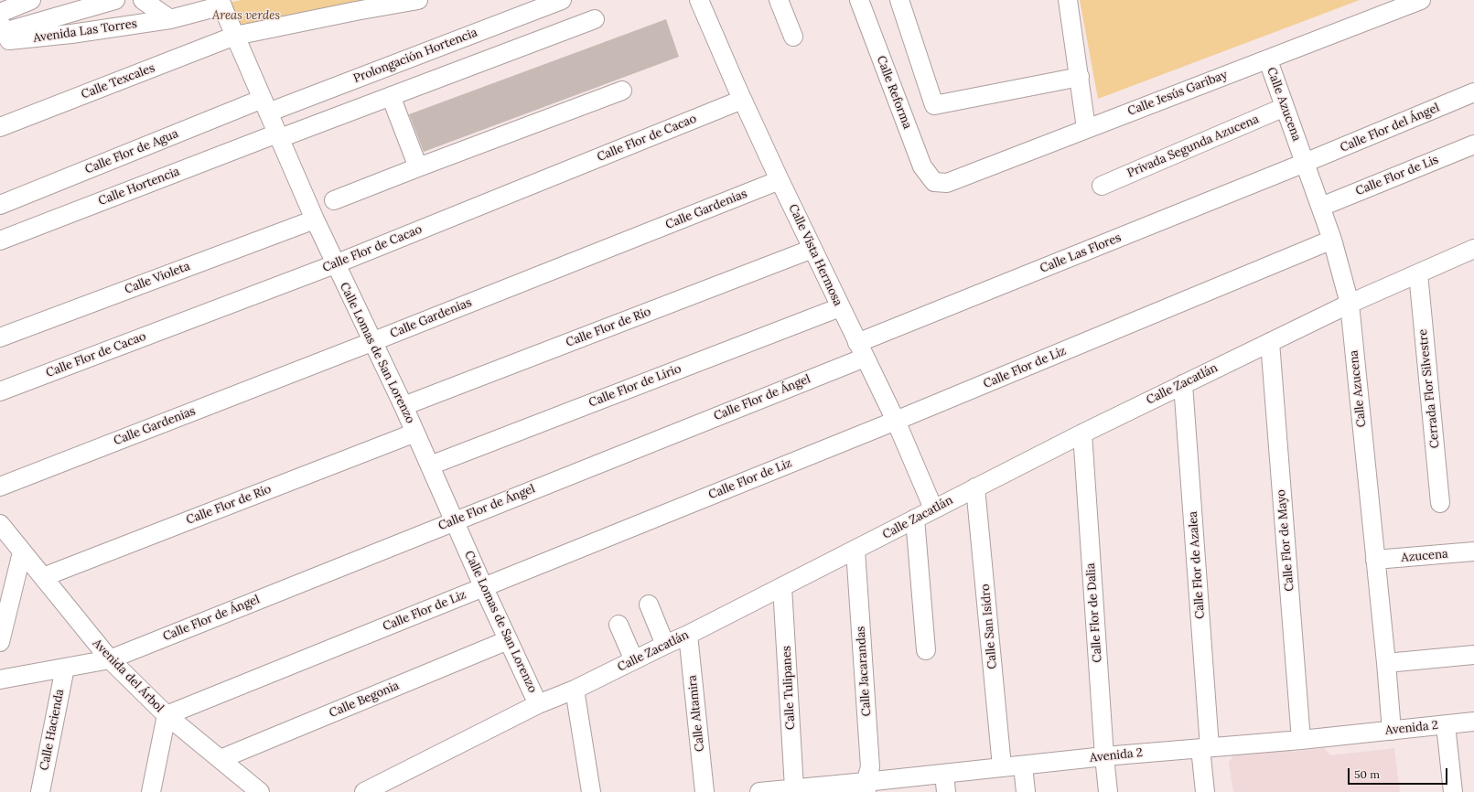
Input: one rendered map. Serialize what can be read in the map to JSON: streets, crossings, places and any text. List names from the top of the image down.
{
  "streets": {
    "street": [
      "Avenida Las Torres",
      "Prolongación Hortencia",
      "Calle Texcales",
      "Calle Reforma",
      "Calle Jesús Garibay",
      "Calle Azucena",
      "Calle Flor del Ángel",
      "Calle Flor de Cacao",
      "Privada Segunda Azucena",
      "Calle Flor de Agua",
      "Calle Flor de Lis",
      "Calle Hortencia",
      "Calle Gardenias",
      "Calle Las Flores",
      "Calle Vista Hermosa",
      "Calle Violeta",
      "Calle Flor de Río",
      "Calle Lomas de San Lorenzo",
      "Calle Flor de Liz",
      "Calle Zacatlán",
      "Calle Flor de Lirio",
      "Cerrada Flor Silvestre",
      "Calle Flor de Ángel",
      "Calle Flor de Mayo",
      "Azucena",
      "Calle Flor de Azalea",
      "Calle Flor de Dalia",
      "Calle San Isidro",
      "Calle Jacarandas",
      "Avenida del Árbol",
      "Calle Tulipanes",
      "Calle Begonia",
      "Calle Altamira",
      "Avenida 2",
      "Calle Hacienda"
    ]
  },
  "crossings": [
    ["Avenida Las Torres", "Calle Lomas de San Lorenzo"],
    ["Prolongación Hortencia", "Calle Flor de Agua"],
    ["Prolongación Hortencia", "Calle Lomas de San Lorenzo"],
    ["Calle Texcales", "Calle Lomas de San Lorenzo"],
    ["Calle Reforma", "Calle Jesús Garibay"],
    ["Calle Jesús Garibay", "Calle Azucena"],
    ["Calle Azucena", "Calle Flor del Ángel"],
    ["Calle Azucena", "Privada Segunda Azucena"],
    ["Calle Azucena", "Calle Flor de Lis"],
    ["Calle Azucena", "Calle Las Flores"],
    ["Calle Azucena", "Calle Flor de Liz"],
    ["Calle Azucena", "Calle Zacatlán"],
    ["Calle Azucena", "Azucena"],
    ["Calle Azucena", "Avenida 2"],
    ["Calle Flor del Ángel", "Calle Las Flores"],
    ["Calle Flor de Cacao", "Calle Vista Hermosa"],
    ["Calle Flor de Cacao", "Calle Lomas de San Lorenzo"],
    ["Calle Flor de Agua", "Calle Lomas de San Lorenzo"],
    ["Calle Hortencia", "Calle Lomas de San Lorenzo"],
    ["Calle Gardenias", "Calle Vista Hermosa"],
    ["Calle Gardenias", "Calle Lomas de San Lorenzo"],
    ["Calle Las Flores", "Calle Vista Hermosa"],
    ["Calle Las Flores", "Calle Flor de Ángel"],
    ["Calle Vista Hermosa", "Calle Flor de Río"],
    ["Calle Vista Hermosa", "Calle Flor de Liz"],
    ["Calle Vista Hermosa", "Calle Zacatlán"],
    ["Calle Vista Hermosa", "Calle Flor de Lirio"],
    ["Calle Vista Hermosa", "Calle Flor de Ángel"],
    ["Calle Violeta", "Calle Lomas de San Lorenzo"],
    ["Calle Flor de Río", "Calle Lomas de San Lorenzo"],
    ["Calle Flor de Río", "Avenida del Árbol"],
    ["Calle Lomas de San Lorenzo", "Calle Flor de Liz"],
    ["Calle Lomas de San Lorenzo", "Calle Zacatlán"],
    ["Calle Lomas de San Lorenzo", "Calle Flor de Lirio"],
    ["Calle Lomas de San Lorenzo", "Calle Flor de Ángel"],
    ["Calle Lomas de San Lorenzo", "Calle Begonia"],
    ["Calle Flor de Liz", "Avenida del Árbol"],
    ["Calle Zacatlán", "Cerrada Flor Silvestre"],
    ["Calle Zacatlán", "Calle Flor de Mayo"],
    ["Calle Zacatlán", "Calle Flor de Azalea"],
    ["Calle Zacatlán", "Calle Flor de Dalia"],
    ["Calle Zacatlán", "Calle San Isidro"],
    ["Calle Zacatlán", "Calle Jacarandas"],
    ["Calle Zacatlán", "Calle Tulipanes"],
    ["Calle Zacatlán", "Calle Altamira"],
    ["Calle Flor de Ángel", "Avenida del Árbol"],
    ["Calle Flor de Ángel", "Calle Hacienda"],
    ["Calle Flor de Mayo", "Avenida 2"],
    ["Calle Flor de Azalea", "Avenida 2"],
    ["Calle Flor de Dalia", "Avenida 2"],
    ["Calle San Isidro", "Avenida 2"],
    ["Calle Jacarandas", "Avenida 2"],
    ["Avenida del Árbol", "Calle Begonia"],
    ["Calle Tulipanes", "Avenida 2"]
  ],
  "parks": ["Areas verdes"],
  "scale_bar": "50 m"
}
